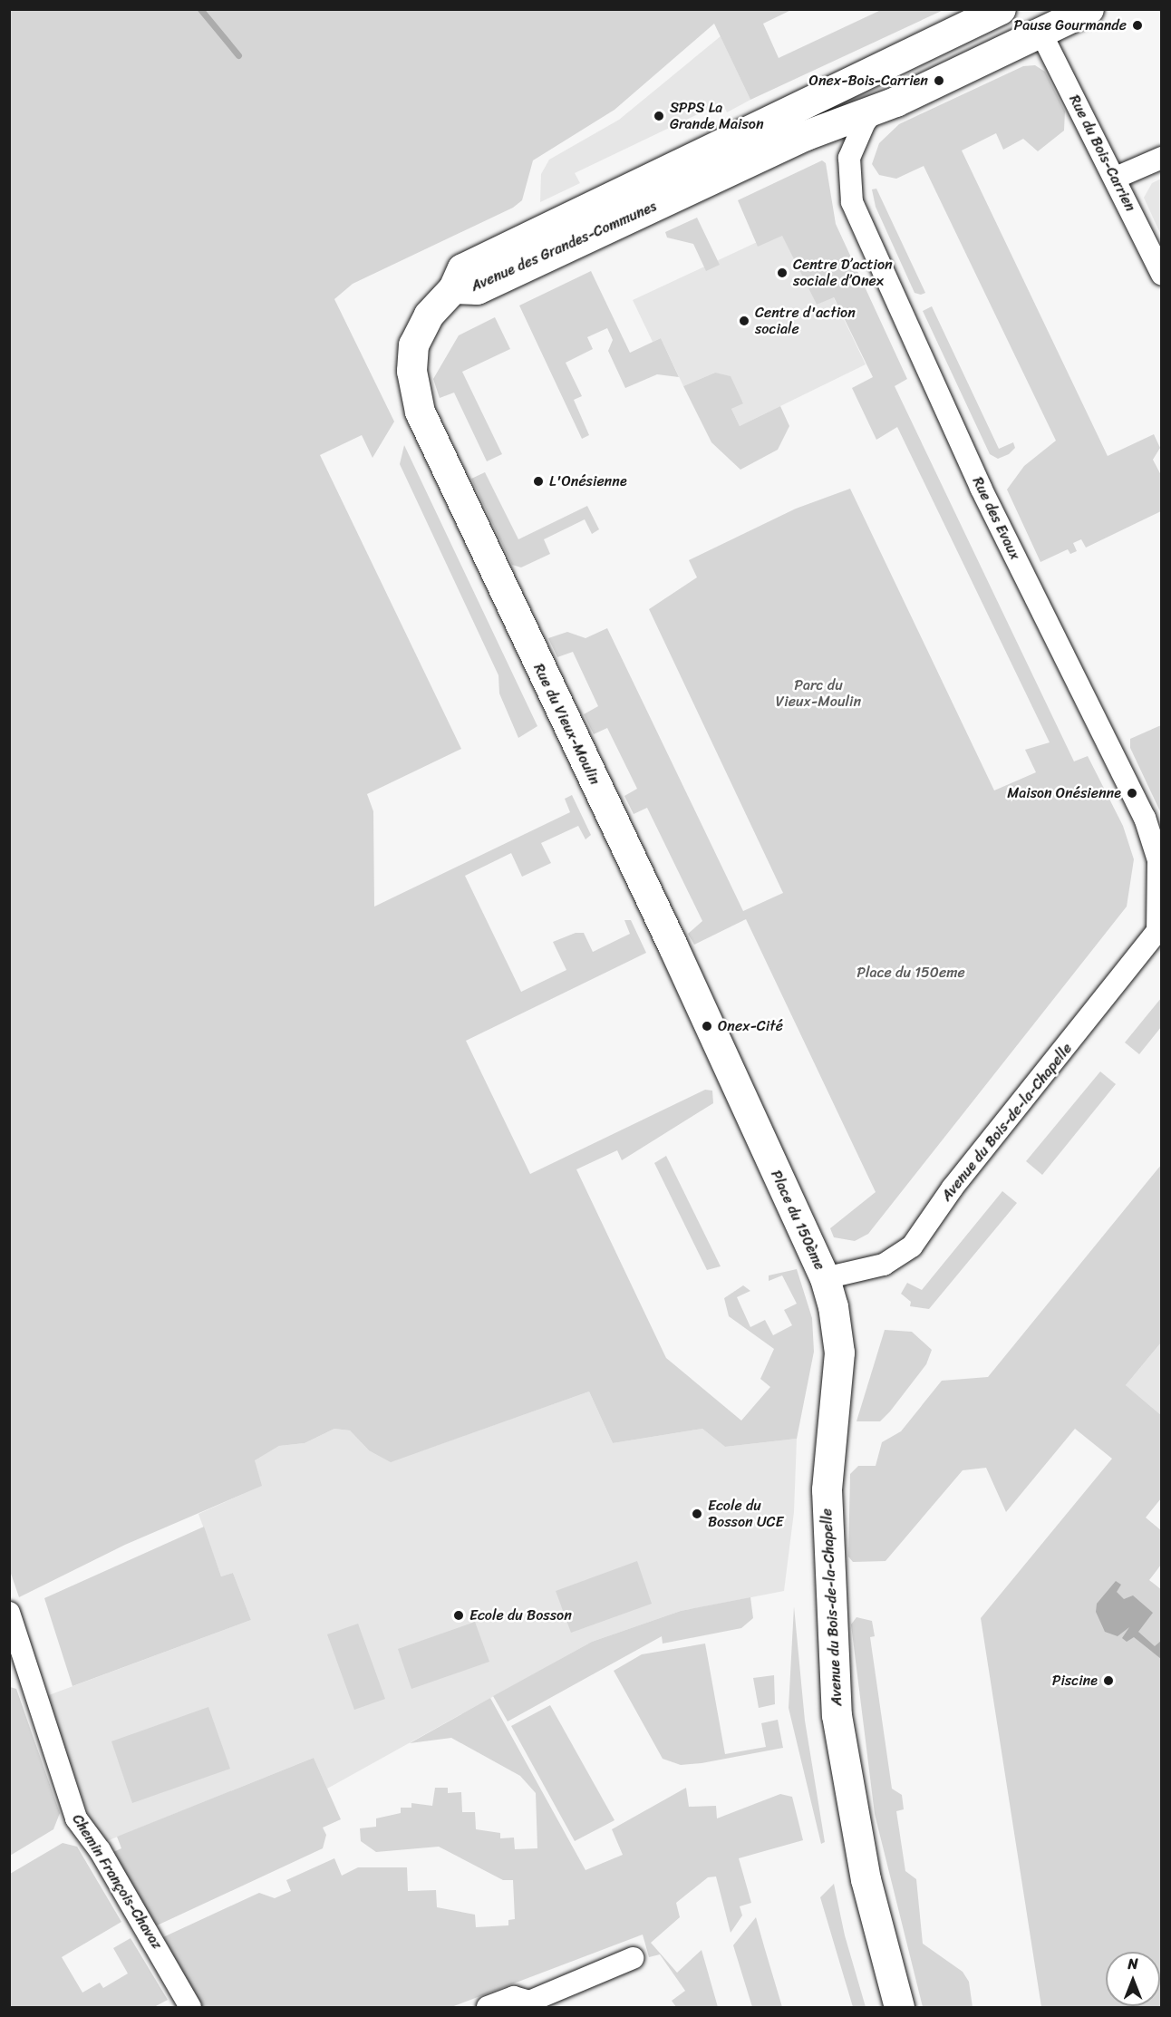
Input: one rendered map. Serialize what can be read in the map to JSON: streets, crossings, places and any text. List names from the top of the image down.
{
  "streets": {
    "street": [
      "Rue du Bois-Carrien",
      "Avenue des Grandes-Communes",
      "Rue des Evaux",
      "Rue du Vieux-Moulin",
      "Avenue du Bois-de-la-Chapelle",
      "Place du 150ème",
      "Chemin François-Chavaz"
    ]
  },
  "crossings": [
    ["Rue du Bois-Carrien", "Avenue des Grandes-Communes"],
    ["Avenue des Grandes-Communes", "Rue des Evaux"],
    ["Avenue des Grandes-Communes", "Rue du Vieux-Moulin"],
    ["Rue des Evaux", "Avenue du Bois-de-la-Chapelle"],
    ["Rue du Vieux-Moulin", "Place du 150ème"],
    ["Avenue du Bois-de-la-Chapelle", "Place du 150ème"]
  ],
  "parks": ["Parc du Vieux-Moulin", "Place du 150eme"],
  "places": [
    "Pause Gourmande",
    "Onex-Bois-Carrien",
    "SPPS La Grande Maison",
    "Centre D’action sociale d’Onex",
    "Centre d'action sociale",
    "L'Onésienne",
    "Maison Onésienne",
    "Onex-Cité",
    "Ecole du Bosson UCE",
    "Ecole du Bosson",
    "Piscine"
  ],
  "north": "top"
}
